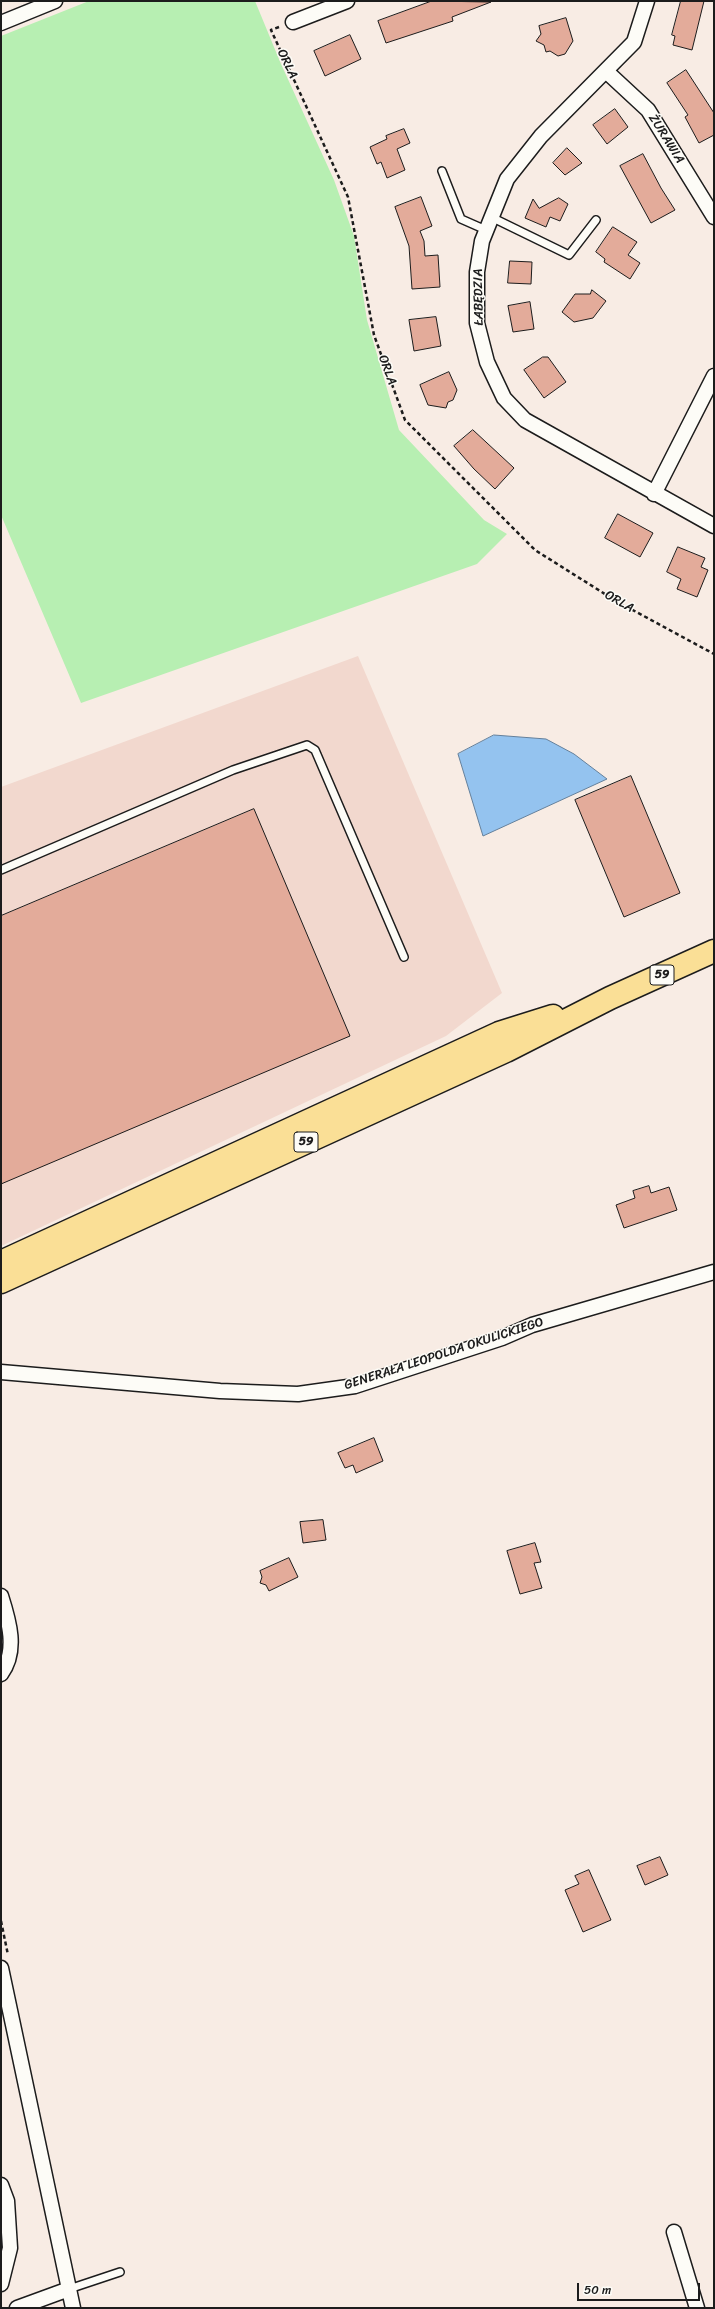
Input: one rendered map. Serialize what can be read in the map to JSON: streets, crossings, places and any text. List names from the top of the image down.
{
  "streets": {
    "main road": ["59"],
    "street": ["ŻURAWIA", "ŁABĘDZIA", "GENERAŁA LEOPOLDA OKULICKIEGO"],
    "path": ["ORLA"]
  },
  "crossings": [
    ["ŻURAWIA", "ŁABĘDZIA"]
  ],
  "scale_bar": "50 m"
}
